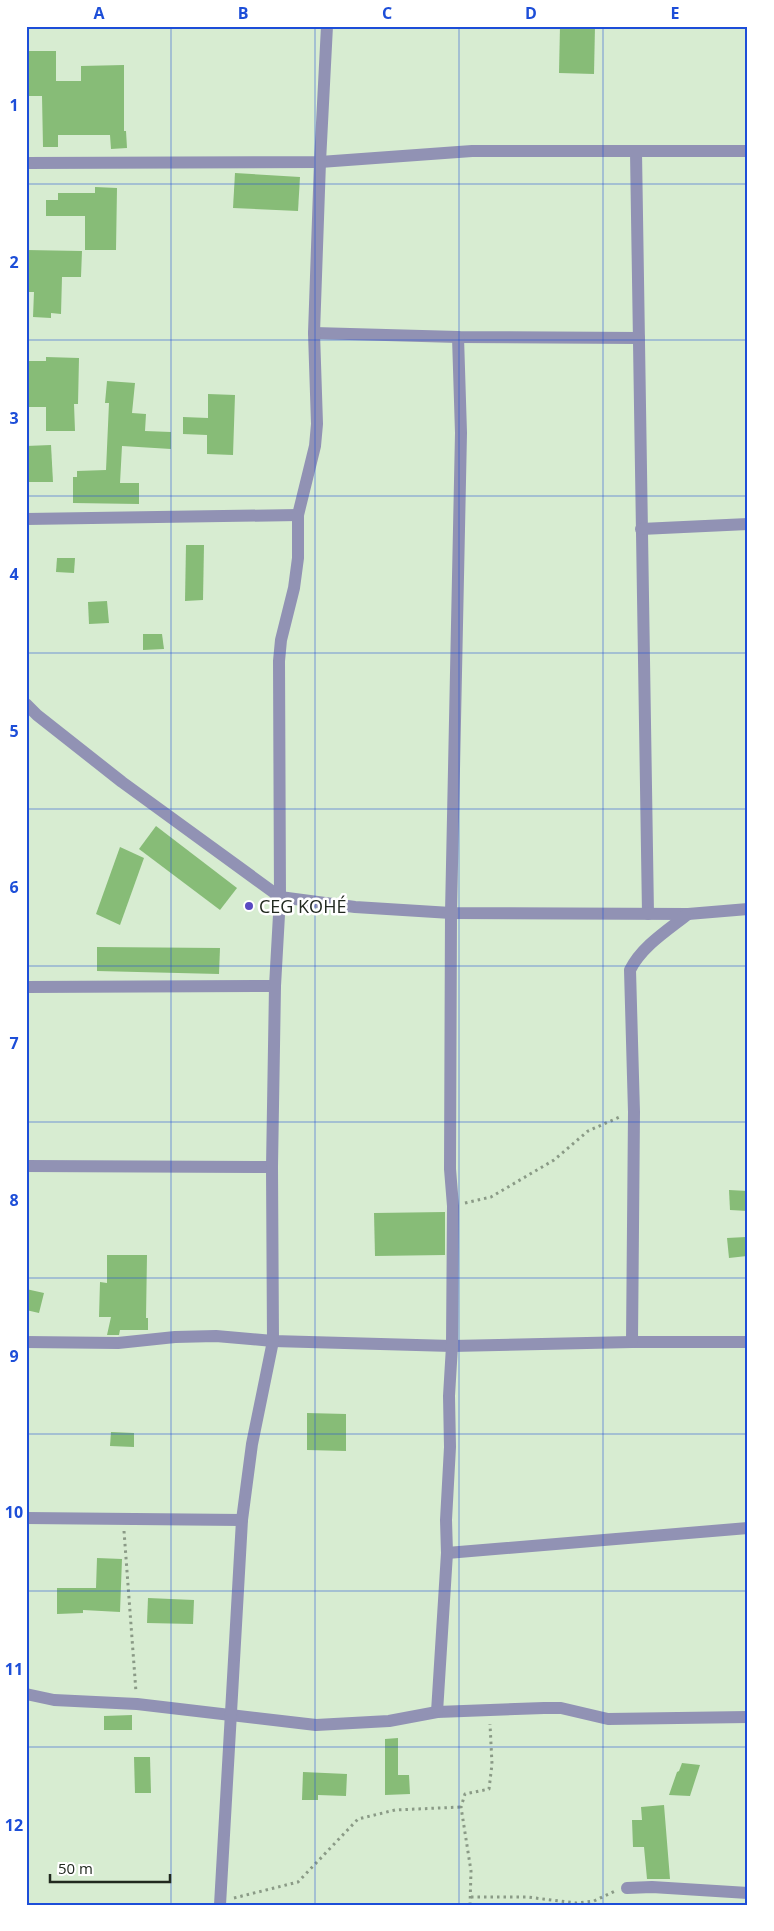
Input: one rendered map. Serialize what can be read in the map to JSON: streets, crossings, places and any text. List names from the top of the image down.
{
  "places": ["CEG KOHÉ"],
  "scale_bar": "50 m",
  "grid": {
    "columns": [
      "A",
      "B",
      "C",
      "D",
      "E"
    ],
    "rows": [
      "1",
      "2",
      "3",
      "4",
      "5",
      "6",
      "7",
      "8",
      "9",
      "10",
      "11",
      "12"
    ]
  }
}
